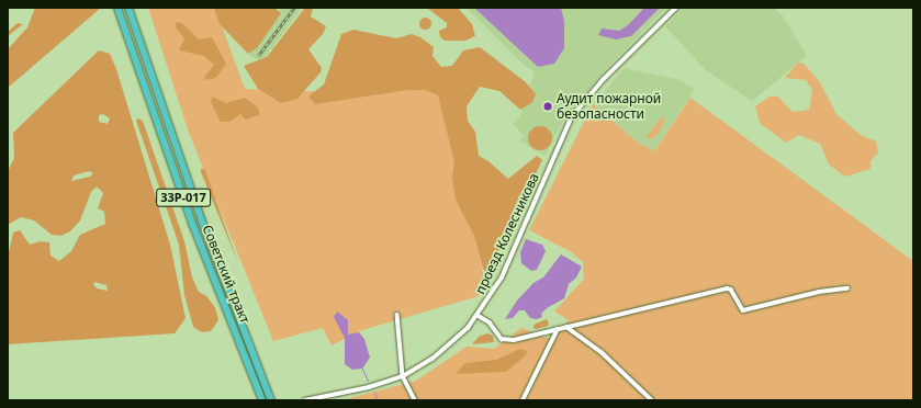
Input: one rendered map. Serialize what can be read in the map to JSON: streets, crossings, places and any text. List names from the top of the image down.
{
  "streets": {
    "highway": ["33Р-017", "Советский тракт"],
    "street": ["проезд Колесникова"]
  },
  "places": ["Аудит пожарной безопасности"]
}
